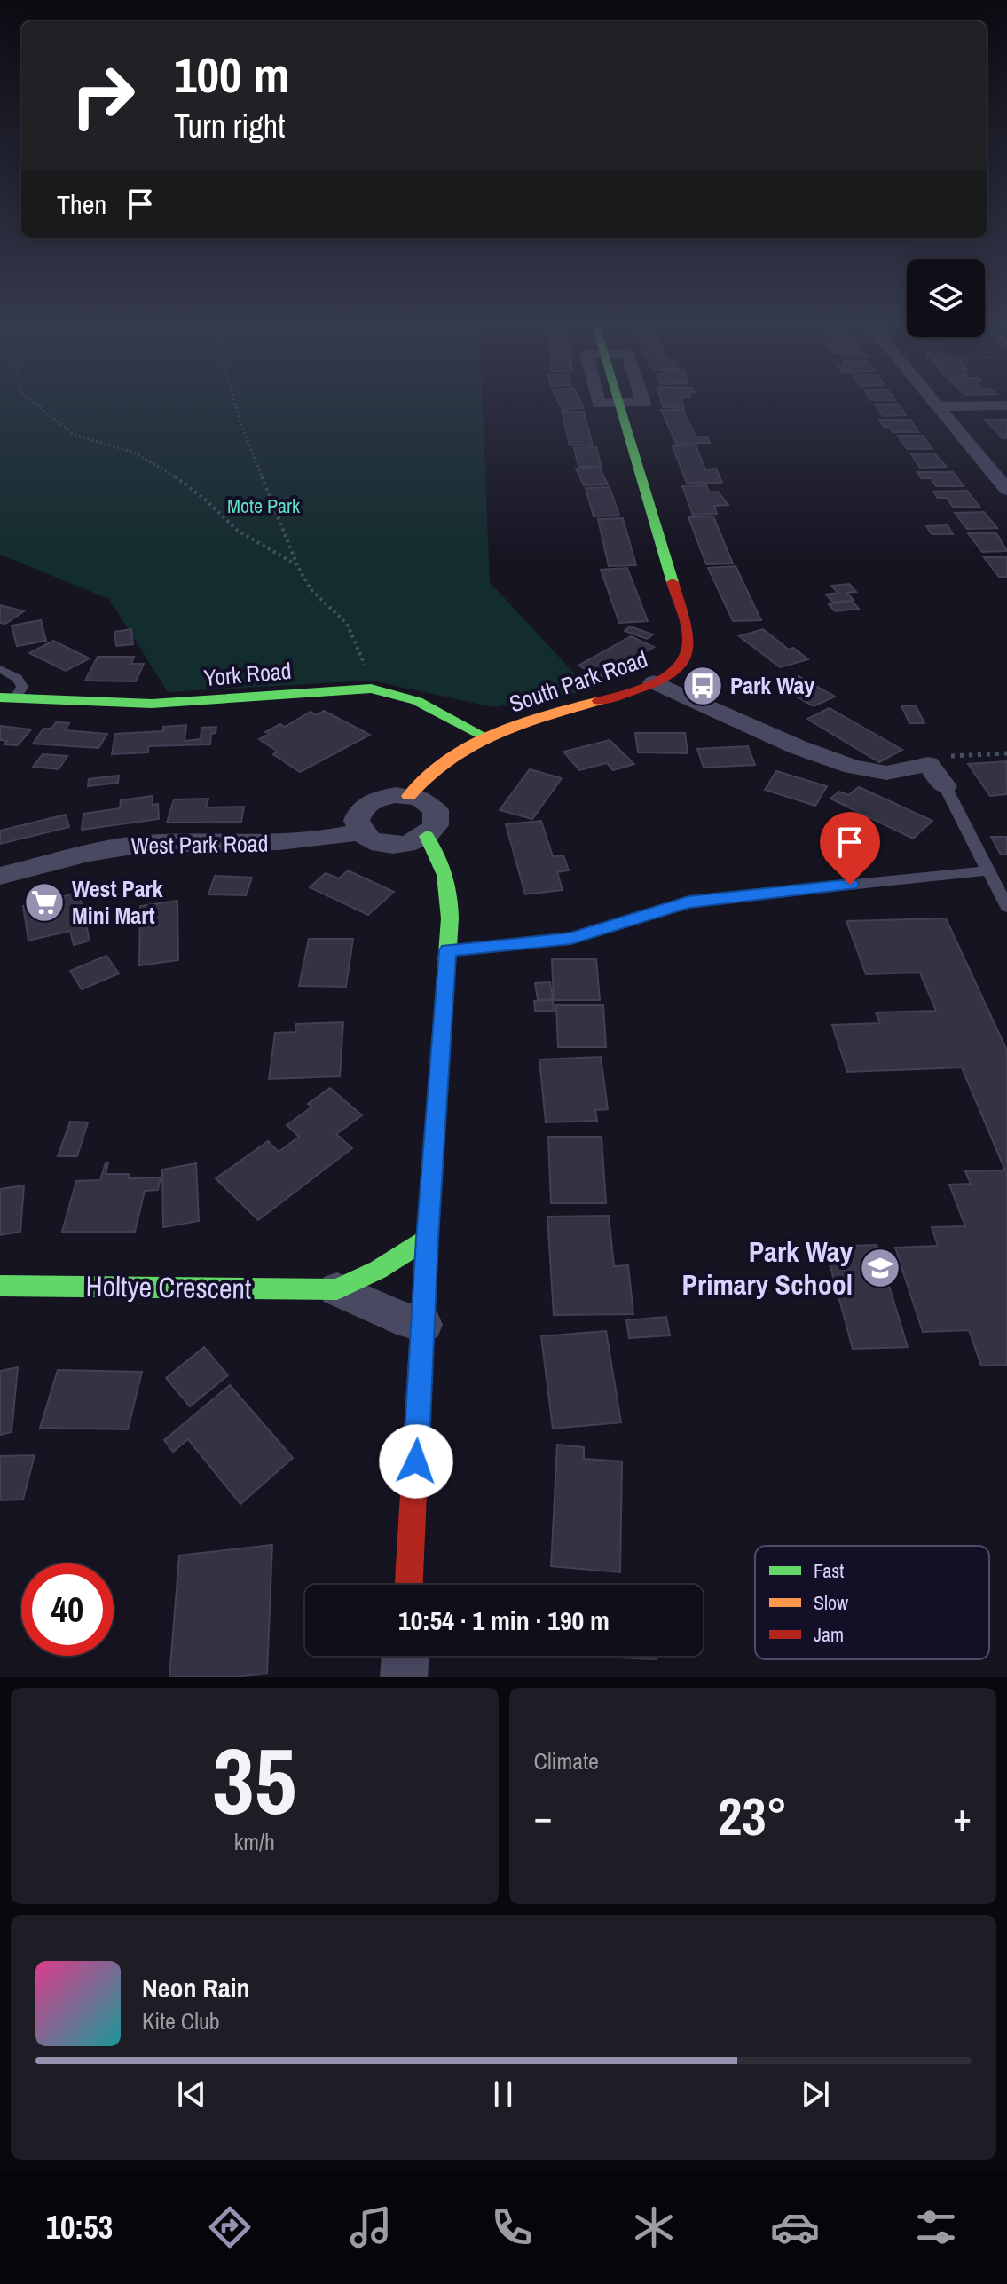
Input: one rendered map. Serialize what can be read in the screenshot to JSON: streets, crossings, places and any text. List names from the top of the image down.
{
  "streets": {
    "street": [
      "York Road",
      "South Park Road",
      "West Park Road",
      "Holtye Crescent"
    ]
  },
  "crossings": [
    ["York Road", "South Park Road"],
    ["South Park Road", "West Park Road"]
  ],
  "parks": ["Mote Park"],
  "places": {
    "bus stop": ["Park Way"],
    "supermarket": ["West Park Mini Mart"],
    "school or university": ["Park Way Primary School"]
  },
  "legend": ["Fast", "Slow", "Jam"],
  "page": {
    "turn": ["100 m", "Turn right"],
    "then": "Then",
    "limit": "40",
    "trip": "10:54 · 1 min · 190 m",
    "tile": [
      ["35", "km/h"],
      "Climate"
    ],
    "heat": ["−", "23°", "+"],
    "song": ["Neon Rain", "Kite Club"],
    "tabs": "10:53"
  }
}
